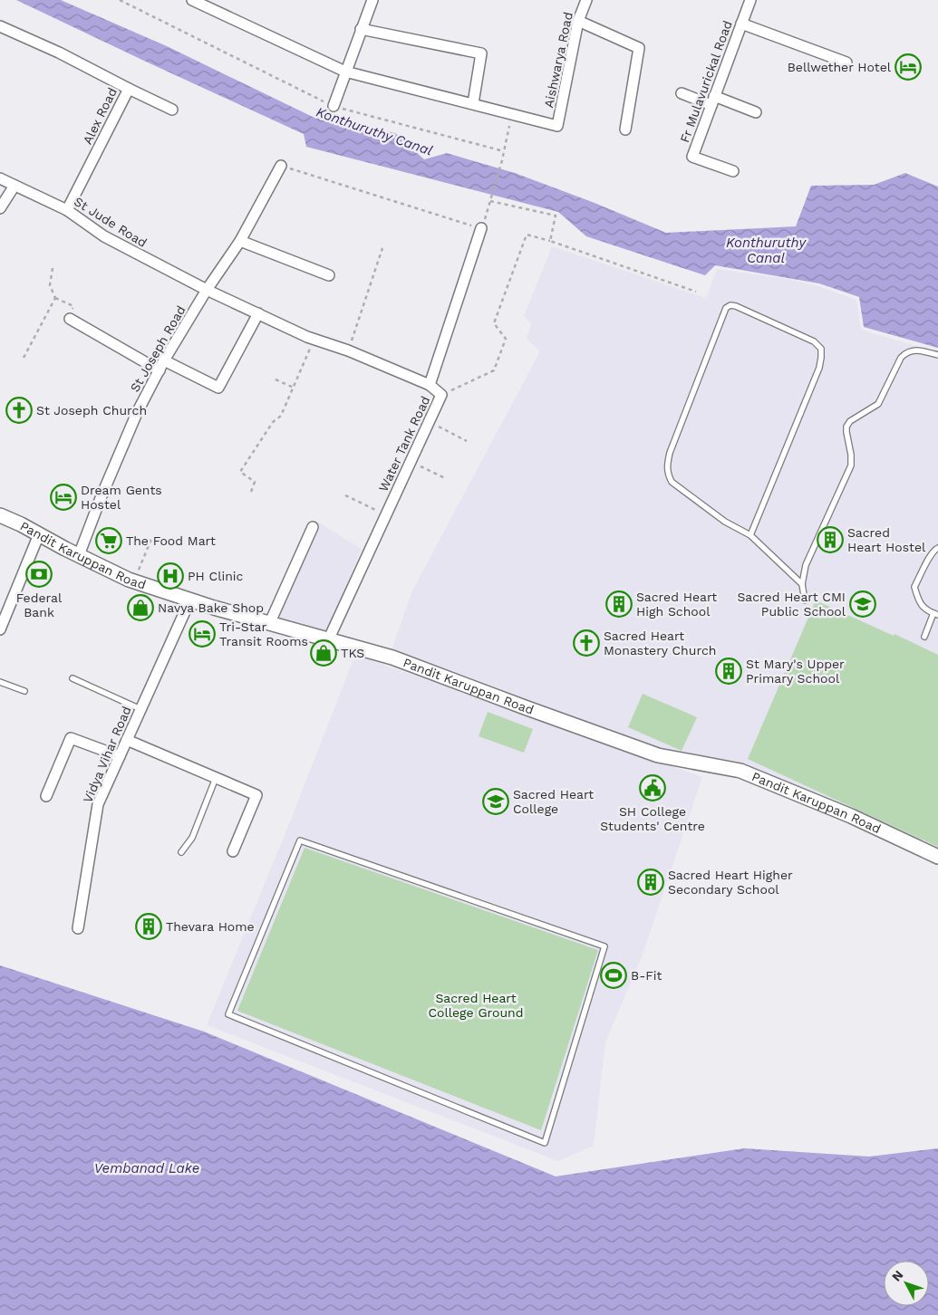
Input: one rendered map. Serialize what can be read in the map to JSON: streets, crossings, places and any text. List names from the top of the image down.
{
  "streets": {
    "main road": ["Pandit Karuppan Road"],
    "street": [
      "Aishwarya Road",
      "Fr Mulavurickal Road",
      "Alex Road",
      "St Jude Road",
      "St Joseph Road",
      "Water Tank Road",
      "Vidya Vihar Road"
    ]
  },
  "crossings": [
    ["Alex Road", "St Jude Road"],
    ["St Jude Road", "St Joseph Road"],
    ["St Jude Road", "Water Tank Road"],
    ["St Joseph Road", "Water Tank Road"],
    ["St Joseph Road", "Pandit Karuppan Road"],
    ["Water Tank Road", "Pandit Karuppan Road"],
    ["Pandit Karuppan Road", "Vidya Vihar Road"]
  ],
  "water": ["Konthuruthy Canal", "Vembanad Lake"],
  "parks": ["Sacred Heart College Ground"],
  "places": {
    "hotel": ["Bellwether Hotel", "Dream Gents Hostel", "Tri-Star Transit Rooms"],
    "church": ["St Joseph Church", "Sacred Heart Monastery Church"],
    "building": [
      "Sacred Heart Hostel",
      "Sacred Heart High School",
      "St Mary's Upper Primary School",
      "Sacred Heart Higher Secondary School",
      "Thevara Home"
    ],
    "supermarket": ["The Food Mart"],
    "bank": ["Federal Bank"],
    "hospital": ["PH Clinic"],
    "school or university": ["Sacred Heart CMI Public School", "Sacred Heart College"],
    "shop": ["Navya Bake Shop", "TKS"],
    "public building": ["SH College Students' Centre"],
    "sports": ["B-Fit"]
  },
  "north": "top left"
}
